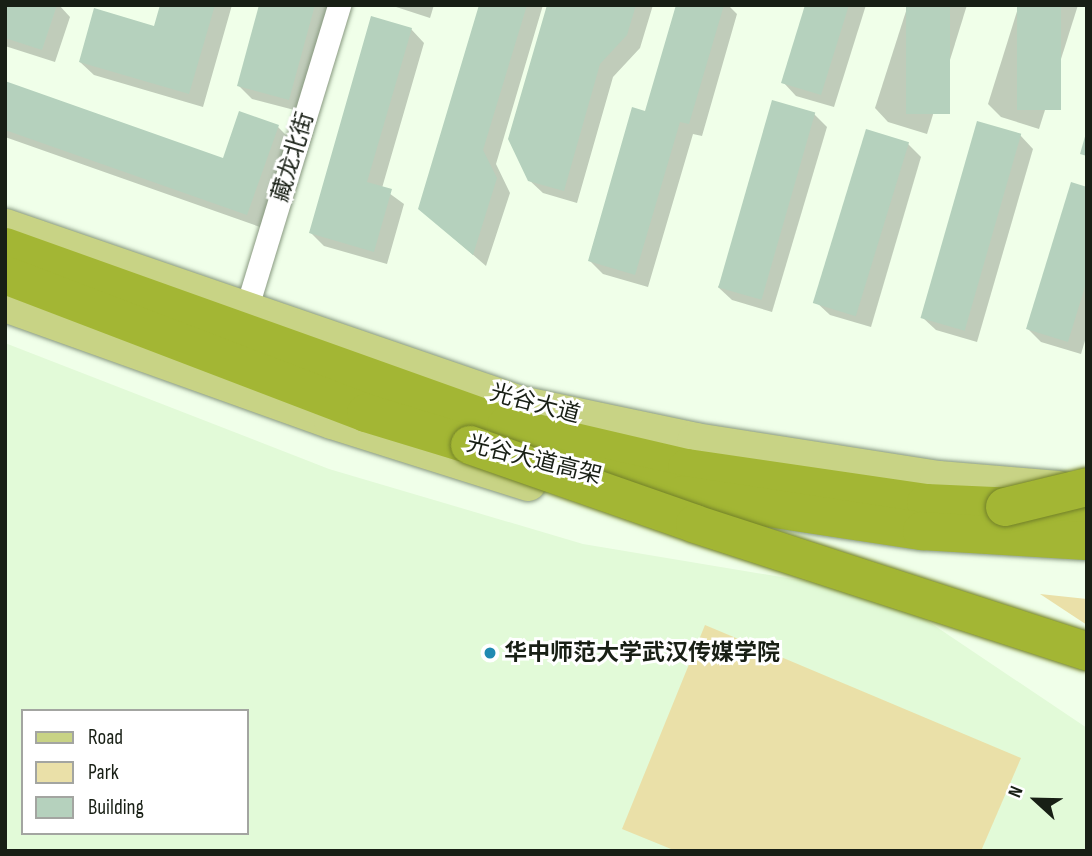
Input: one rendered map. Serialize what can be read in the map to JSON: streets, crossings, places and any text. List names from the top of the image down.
{
  "streets": {
    "highway": ["光谷大道高架"],
    "main road": ["光谷大道"],
    "street": ["藏龙北街"]
  },
  "crossings": [
    ["藏龙北街", "光谷大道"]
  ],
  "places": ["华中师范大学武汉传媒学院"],
  "legend": ["Road", "Park", "Building"],
  "north": "left"
}
